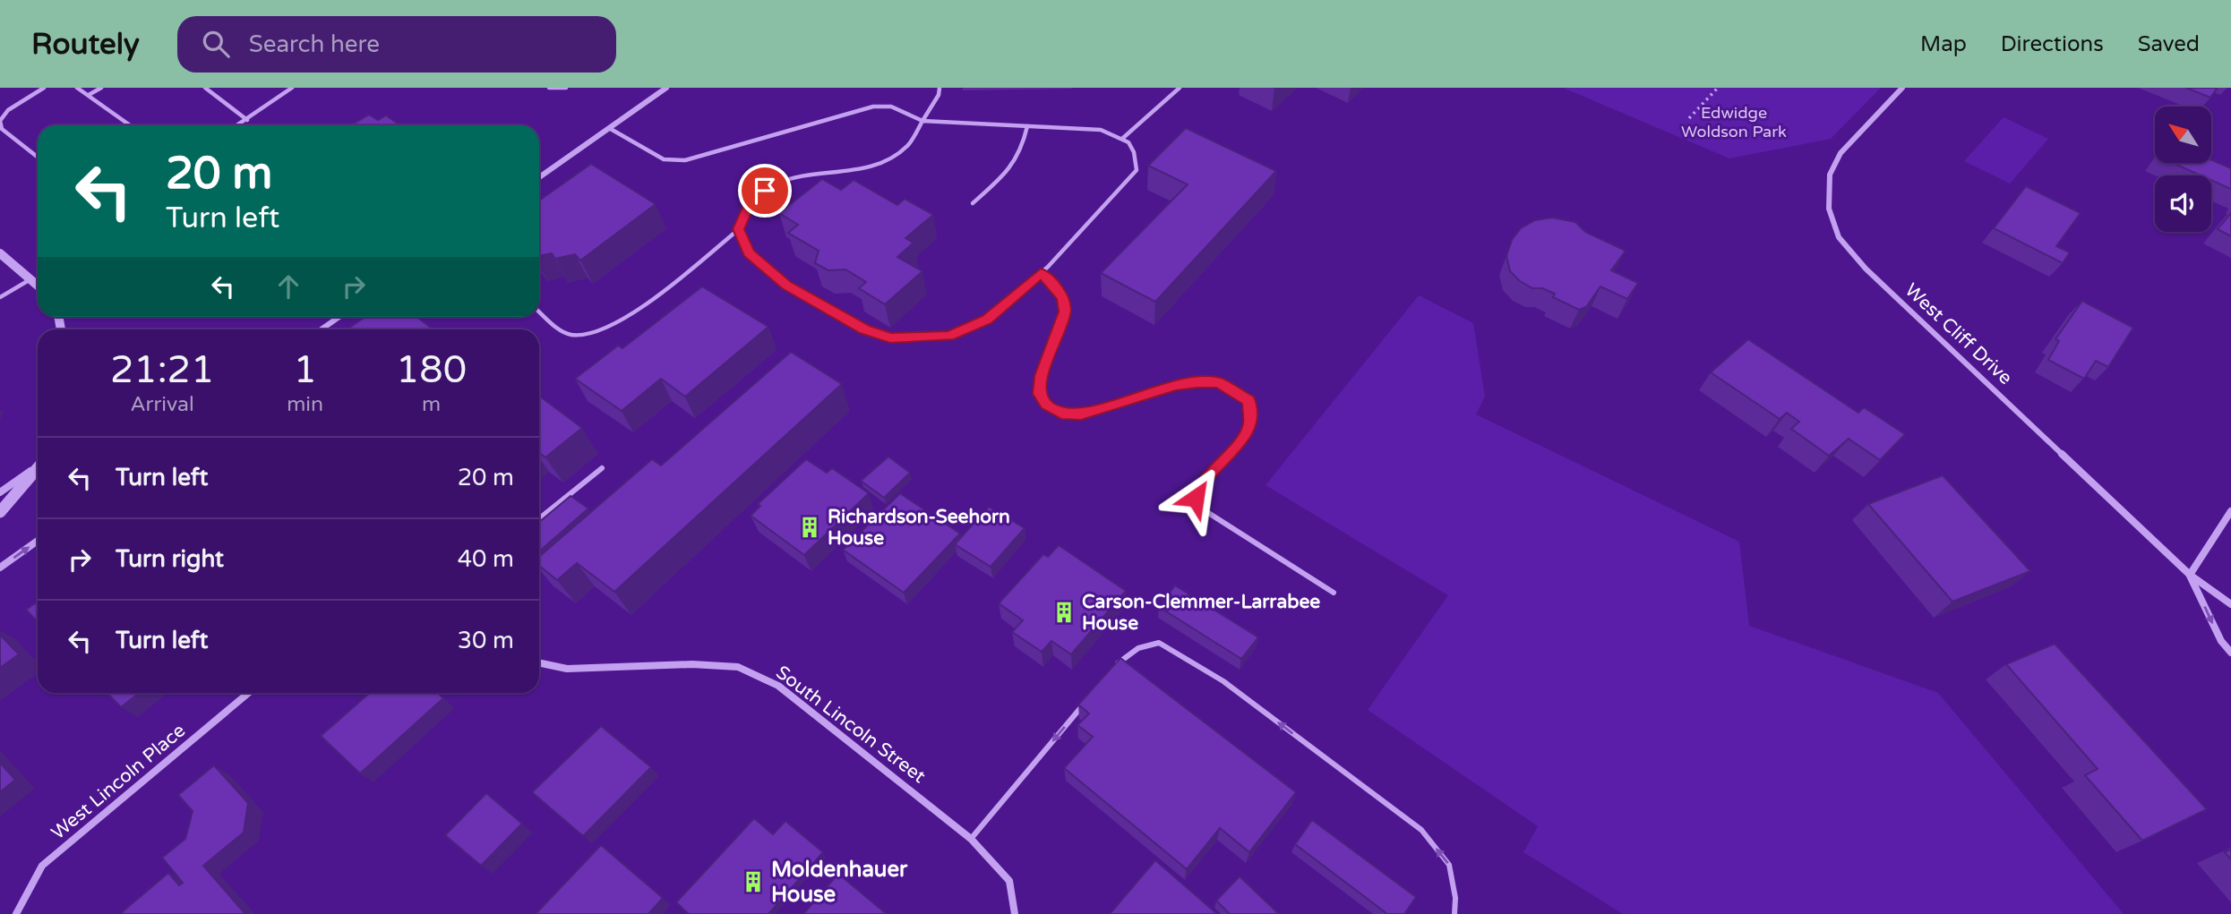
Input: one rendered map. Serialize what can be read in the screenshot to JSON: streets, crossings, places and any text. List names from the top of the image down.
{
  "streets": {
    "street": ["West Cliff Drive", "South Lincoln Street", "West Lincoln Place"]
  },
  "parks": ["Edwidge Woldson Park"],
  "places": {
    "building": ["Richardson-Seehorn House", "Carson-Clemmer-Larrabee House", "Moldenhauer House"]
  },
  "north": "top left",
  "page": {
    "header": "Routely",
    "search": "Search here",
    "nav": ["Map", "Directions", "Saved"],
    "turn": ["20 m", "Turn left"],
    "eta": [
      "21:21",
      "Arrival",
      "1",
      "min",
      "180",
      "m"
    ],
    "list": [
      {
        "name": "Turn left",
        "value": "20 m"
      },
      {
        "name": "Turn right",
        "value": "40 m"
      },
      {
        "name": "Turn left",
        "value": "30 m"
      }
    ]
  }
}
